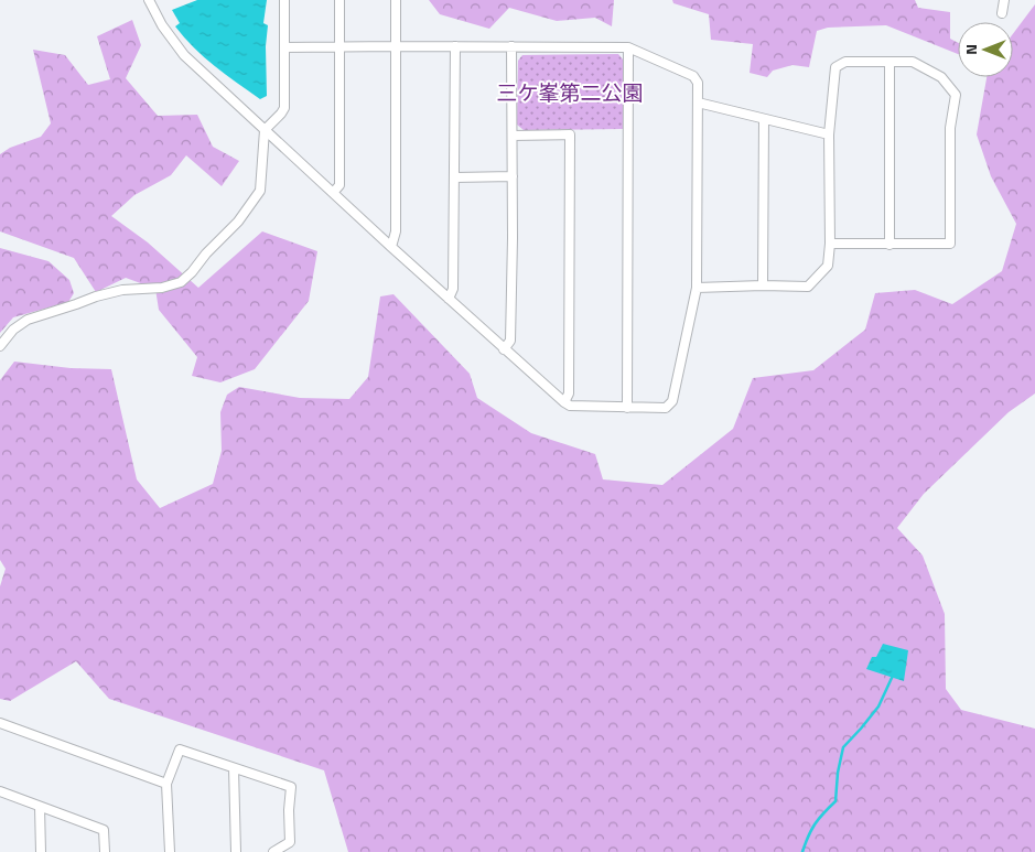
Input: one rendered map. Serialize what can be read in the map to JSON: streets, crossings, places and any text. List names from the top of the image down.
{
  "parks": ["三ケ峯第二公園"],
  "north": "left"
}
